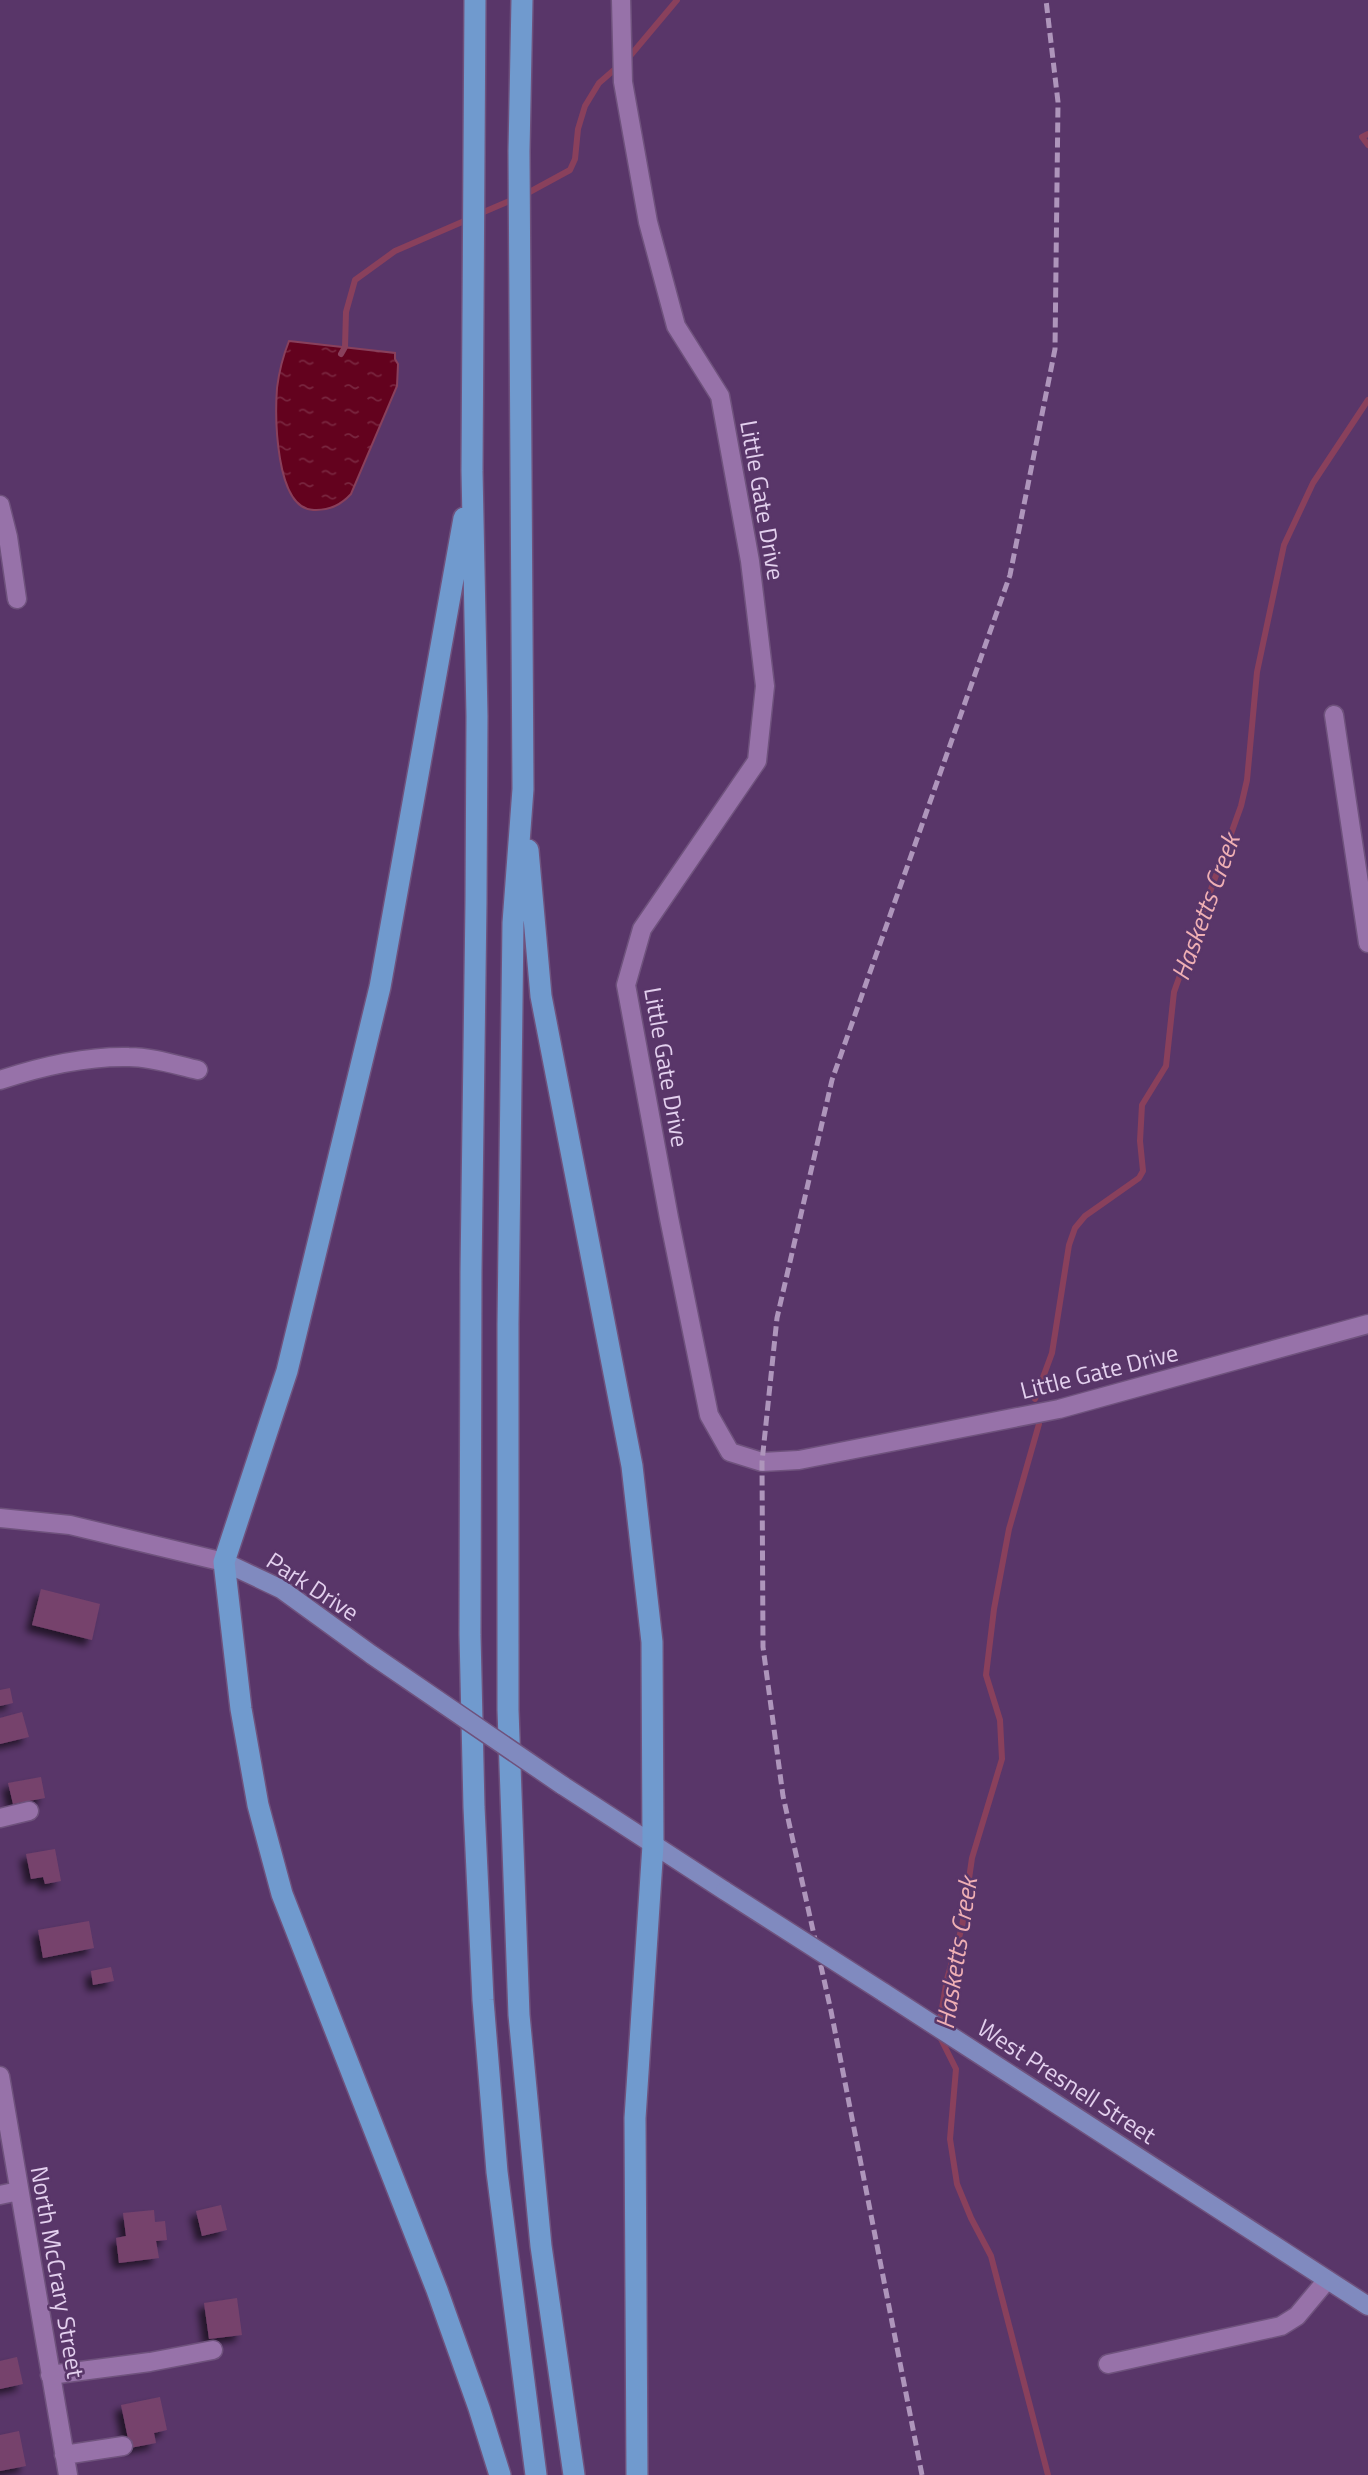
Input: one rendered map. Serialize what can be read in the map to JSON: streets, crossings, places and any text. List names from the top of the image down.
{
  "streets": {
    "main road": ["Park Drive", "West Presnell Street"],
    "street": ["Little Gate Drive", "North McCrary Street"]
  },
  "crossings": [
    ["Park Drive", "West Presnell Street"]
  ],
  "water": ["Hasketts Creek"]
}
